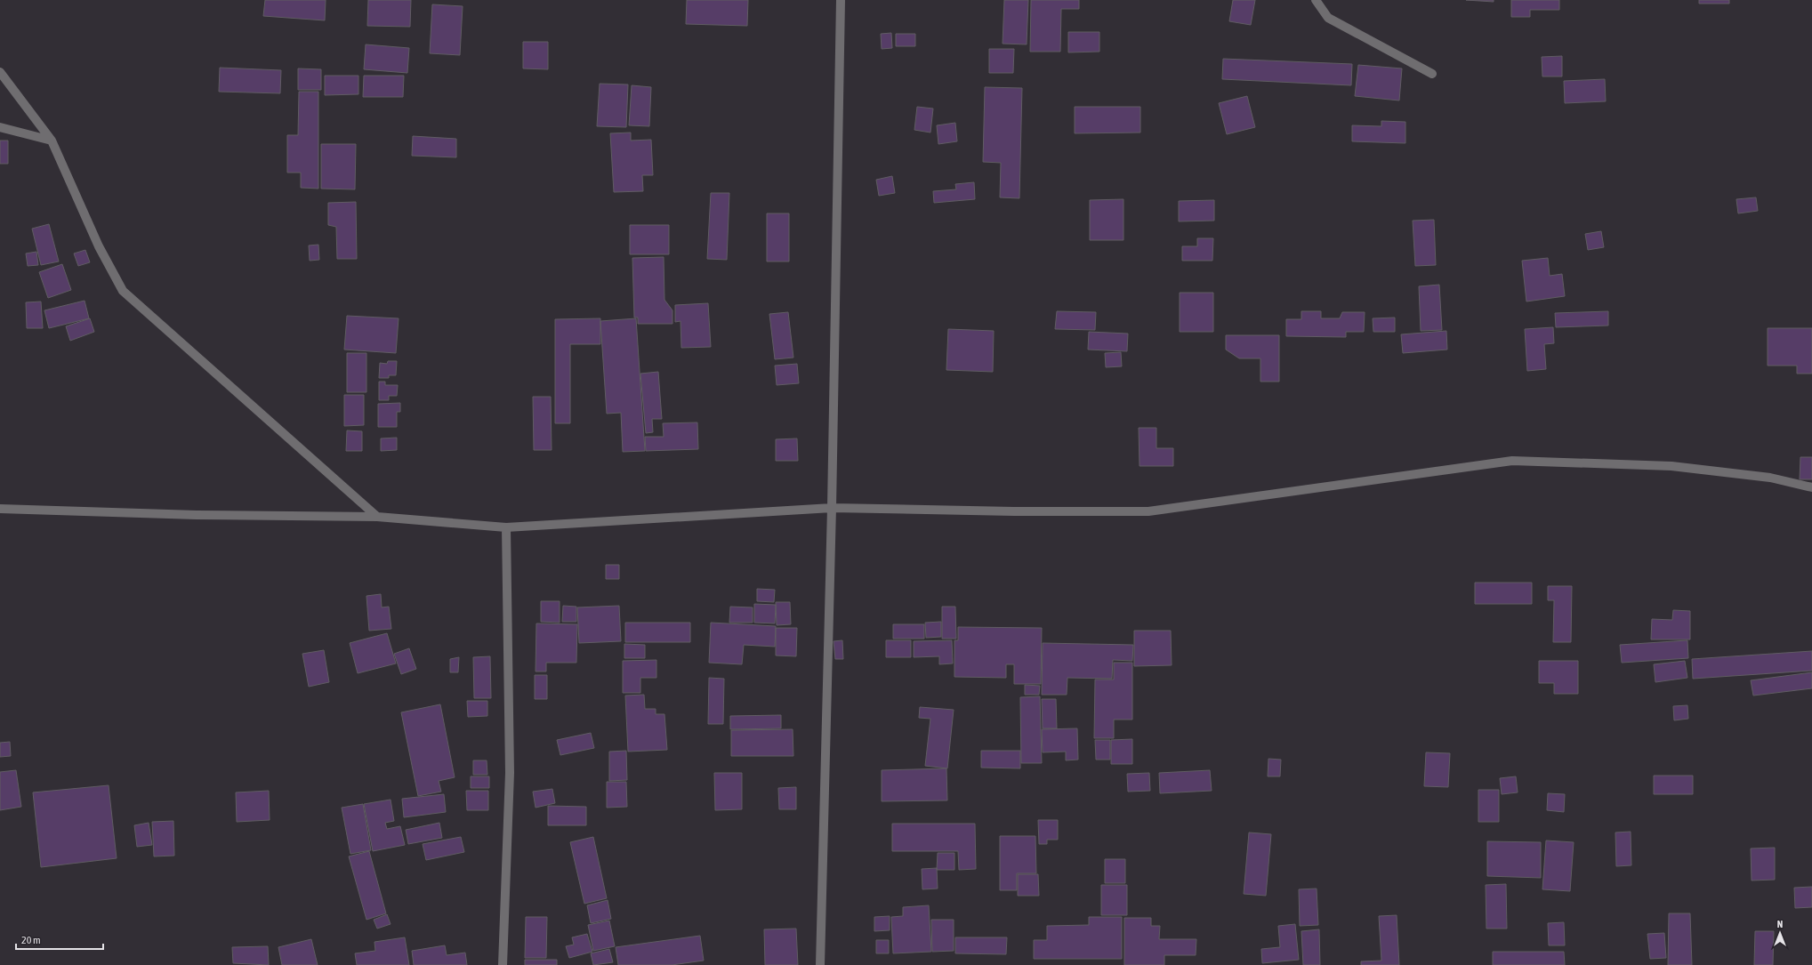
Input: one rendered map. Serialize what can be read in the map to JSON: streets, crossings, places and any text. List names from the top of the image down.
{
  "scale_bar": "20 m",
  "north": "top"
}
